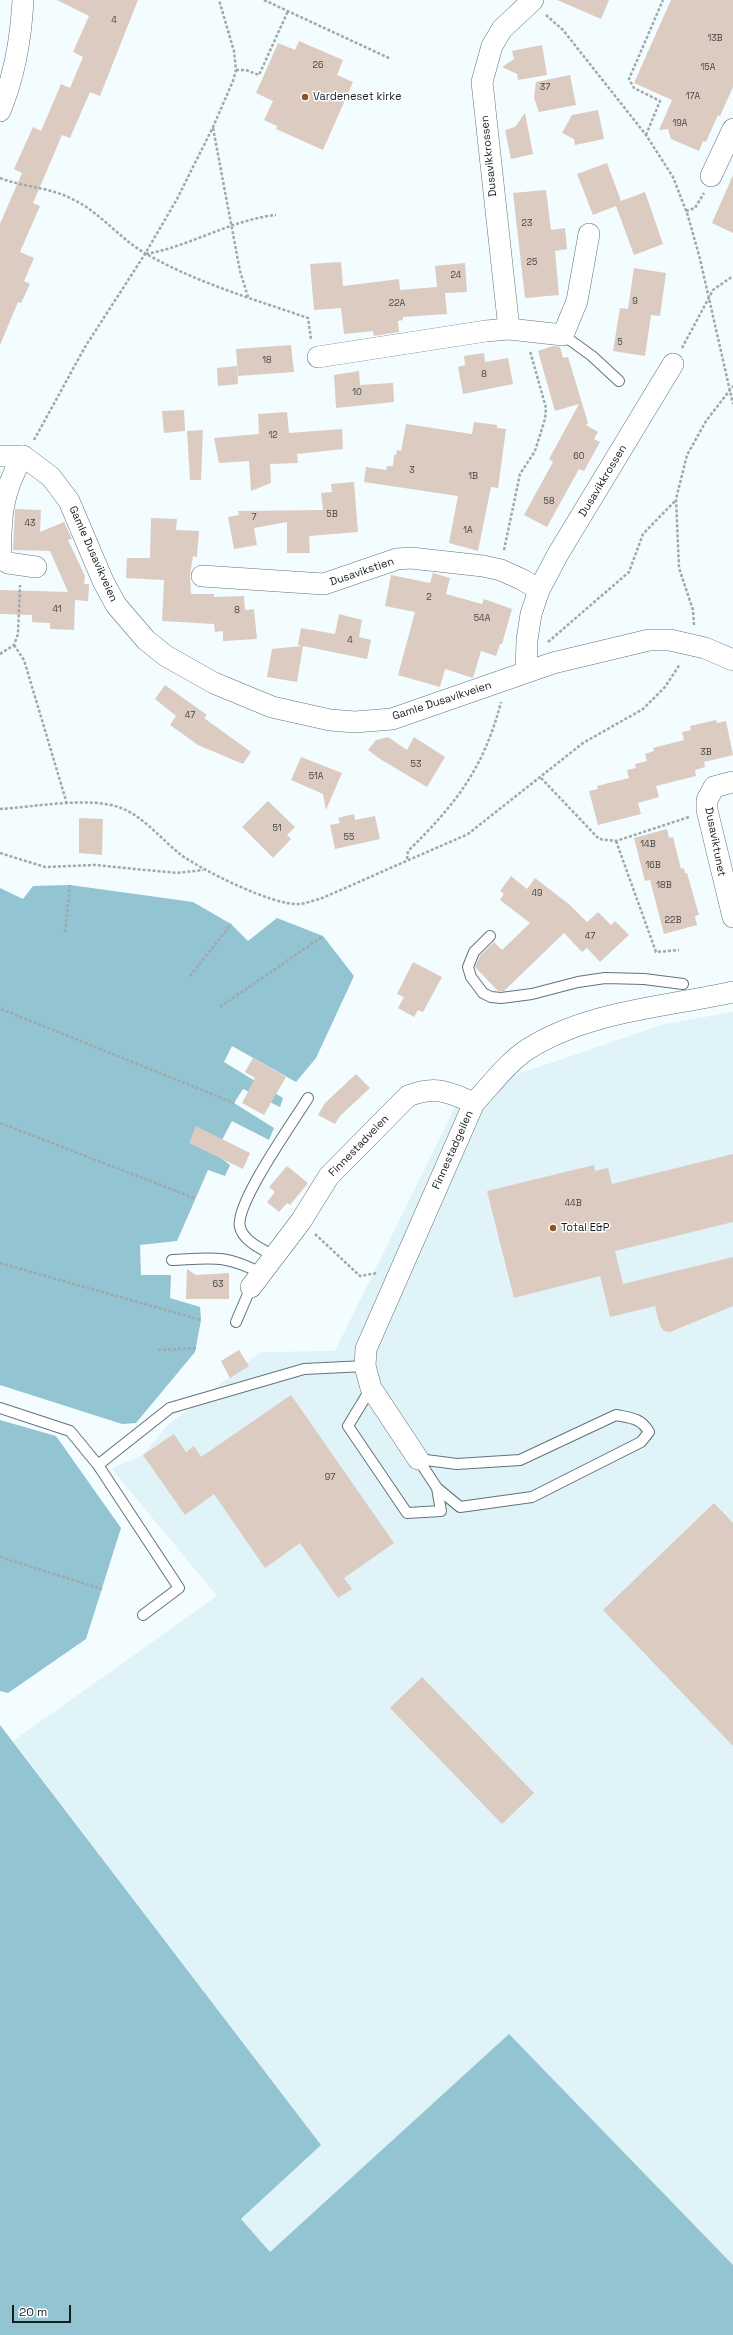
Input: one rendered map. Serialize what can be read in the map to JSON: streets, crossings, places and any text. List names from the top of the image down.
{
  "streets": {
    "street": [
      "Dusavikkrossen",
      "Gamle Dusavikveien",
      "Dusavikstien",
      "Dusaviktunet",
      "Finnestadveien",
      "Finnestadgeilen"
    ]
  },
  "crossings": [
    ["Dusavikkrossen", "Gamle Dusavikveien"],
    ["Dusavikkrossen", "Dusavikstien"],
    ["Finnestadveien", "Finnestadgeilen"]
  ],
  "places": ["Vardeneset kirke", "Total E&P"],
  "house_numbers": [
    "4",
    "13B",
    "26",
    "15A",
    "37",
    "17A",
    "19A",
    "23",
    "25",
    "24",
    "9",
    "22A",
    "5",
    "18",
    "8",
    "10",
    "12",
    "60",
    "3",
    "1B",
    "58",
    "5B",
    "7",
    "43",
    "1A",
    "2",
    "41",
    "8",
    "54A",
    "4",
    "47",
    "3B",
    "53",
    "51A",
    "51",
    "55",
    "14B",
    "16B",
    "18B",
    "49",
    "22B",
    "47",
    "44B",
    "63",
    "97"
  ],
  "scale_bar": "20 m"
}
